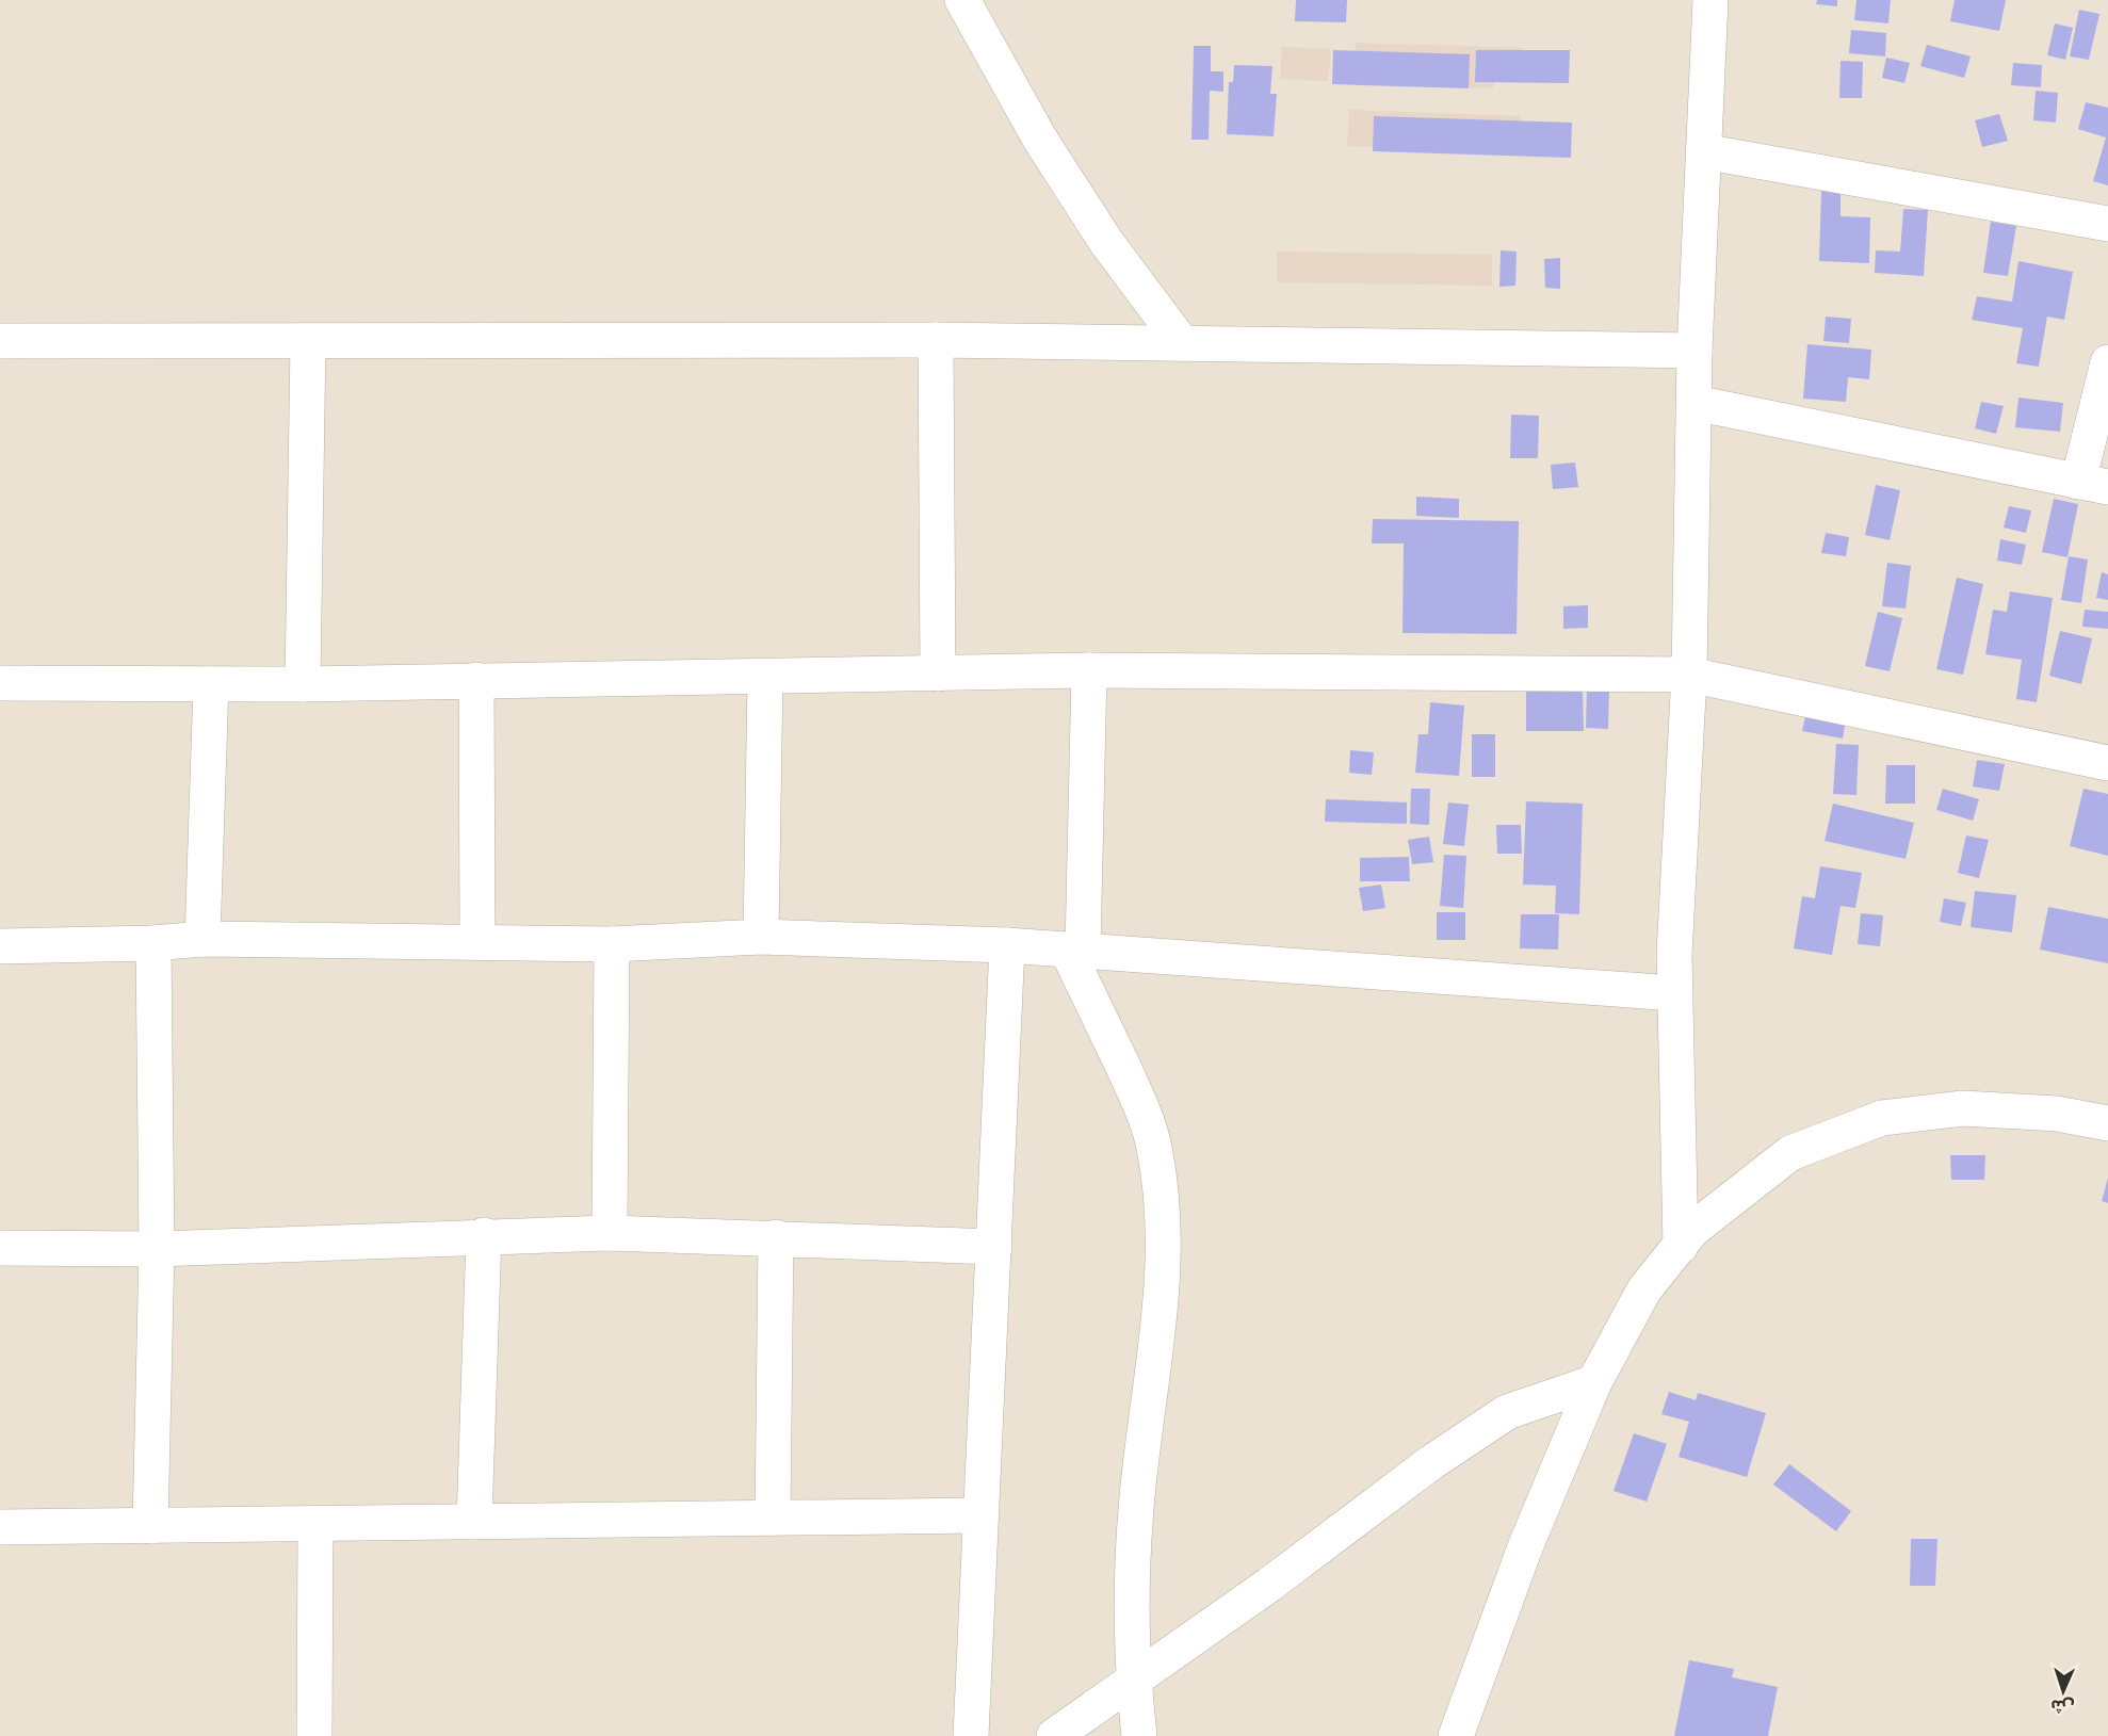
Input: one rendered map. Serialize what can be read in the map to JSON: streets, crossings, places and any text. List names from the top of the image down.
{
  "north": "bottom"
}
